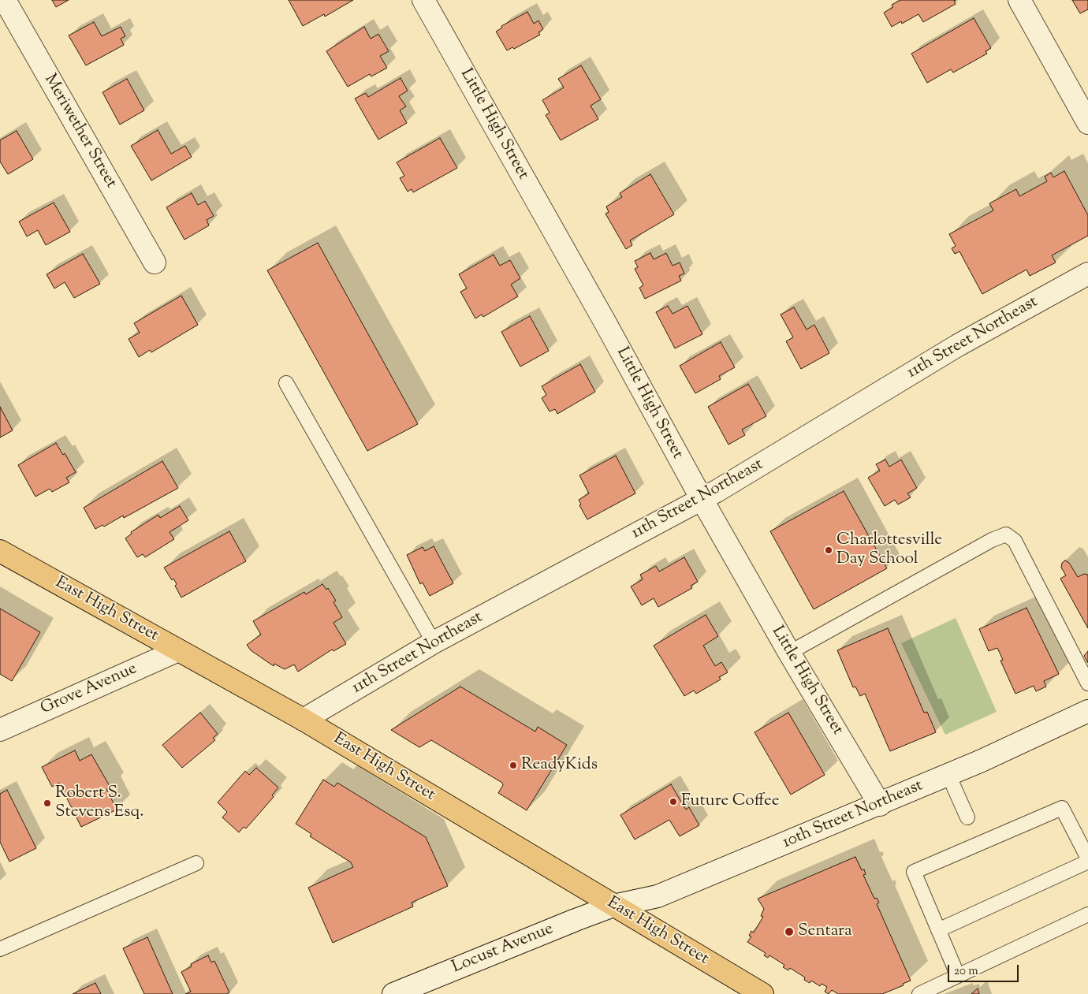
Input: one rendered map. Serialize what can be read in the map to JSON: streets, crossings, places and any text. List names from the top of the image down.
{
  "streets": {
    "main road": ["East High Street"],
    "street": [
      "Little High Street",
      "Meriwether Street",
      "11th Street Northeast",
      "Grove Avenue",
      "10th Street Northeast",
      "Locust Avenue"
    ]
  },
  "crossings": [
    ["Little High Street", "11th Street Northeast"],
    ["Little High Street", "10th Street Northeast"],
    ["11th Street Northeast", "East High Street"],
    ["East High Street", "Grove Avenue"],
    ["East High Street", "10th Street Northeast"],
    ["East High Street", "Locust Avenue"],
    ["10th Street Northeast", "Locust Avenue"]
  ],
  "places": [
    "Charlottesville Day School",
    "ReadyKids",
    "Future Coffee",
    "Robert S. Stevens Esq.",
    "Sentara"
  ],
  "scale_bar": "20 m"
}
